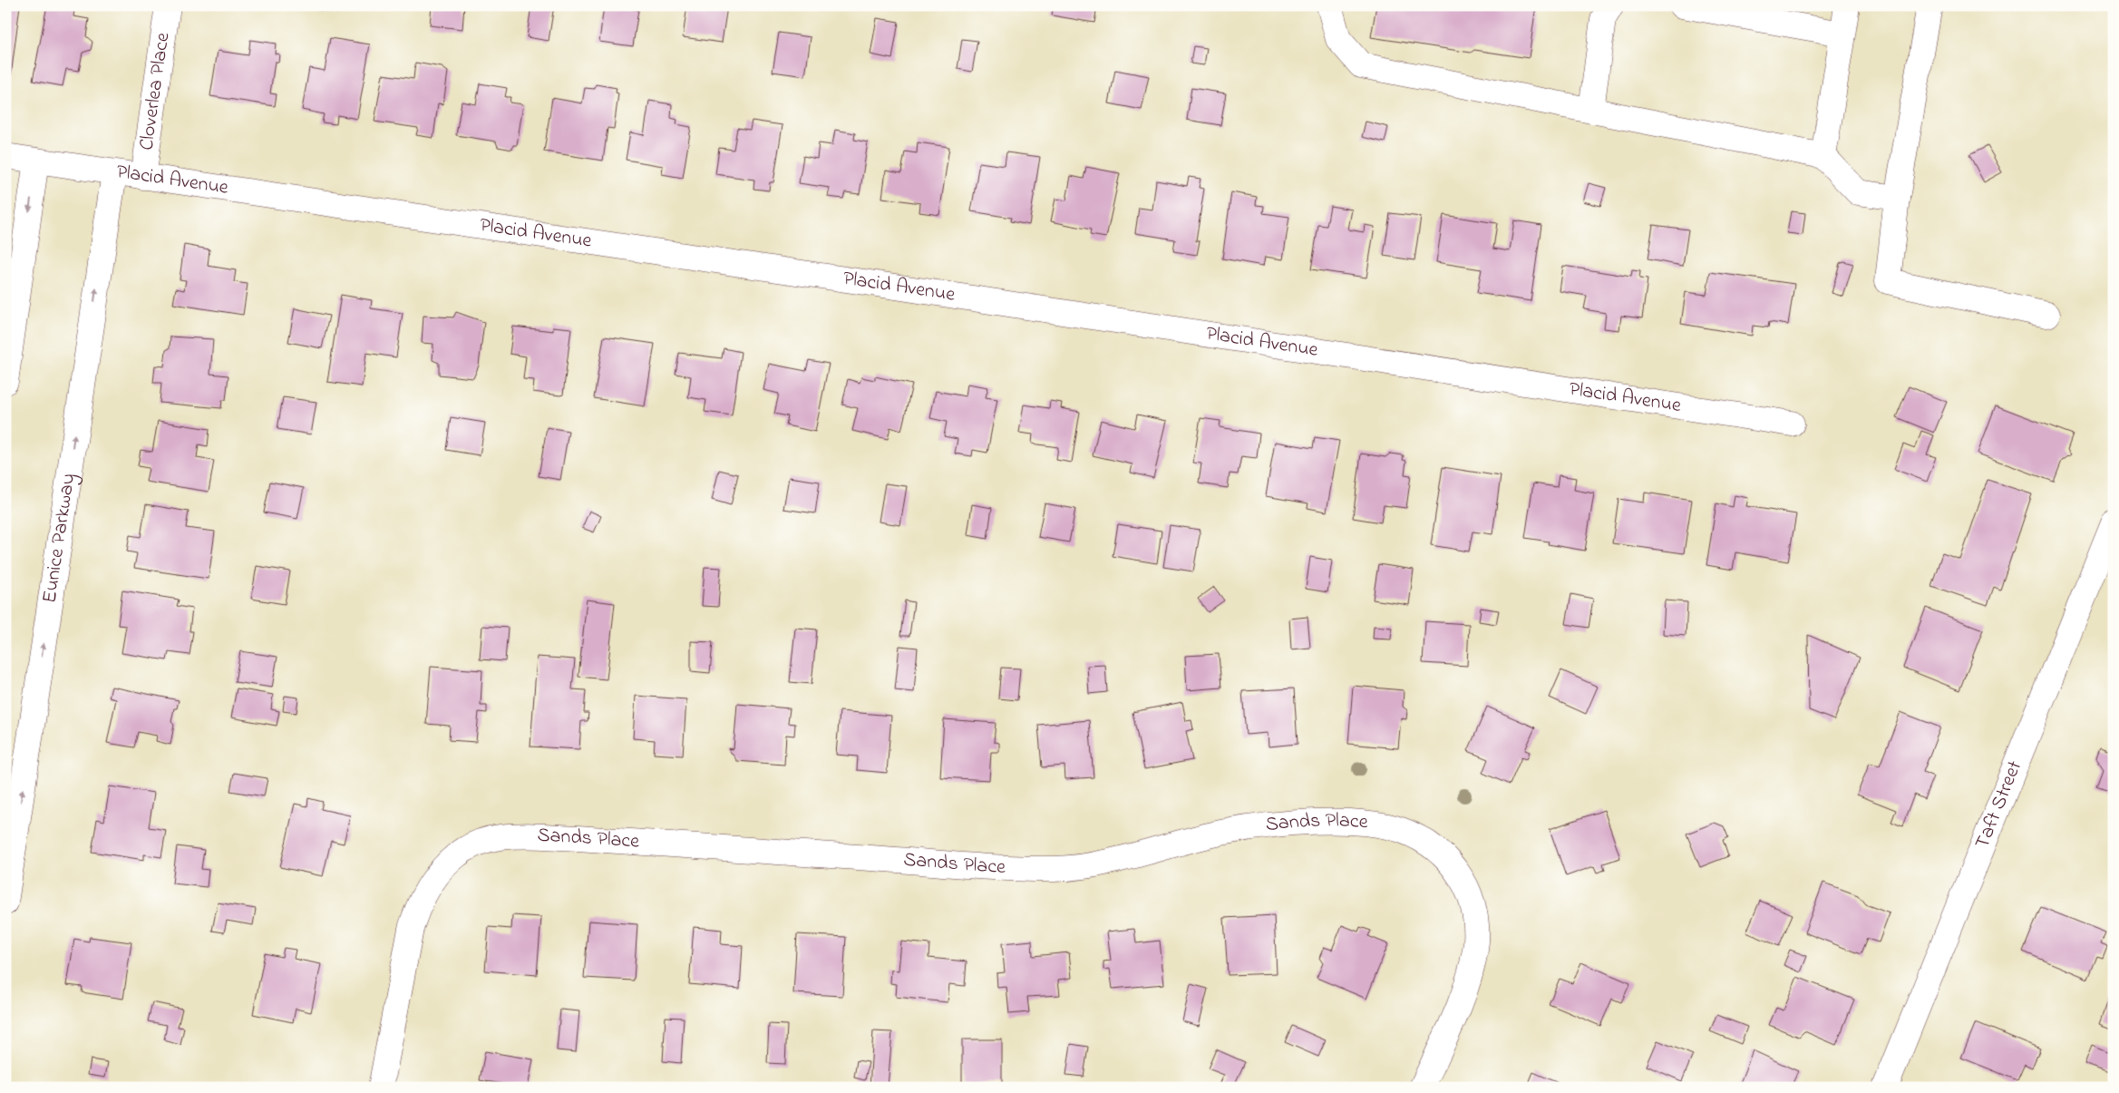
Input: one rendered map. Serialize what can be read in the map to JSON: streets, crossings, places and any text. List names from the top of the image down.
{
  "streets": {
    "street": [
      "Cloverlea Place",
      "Placid Avenue",
      "Eunice Parkway",
      "Taft Street",
      "Sands Place"
    ]
  },
  "crossings": [
    ["Cloverlea Place", "Placid Avenue"],
    ["Placid Avenue", "Eunice Parkway"]
  ]
}
